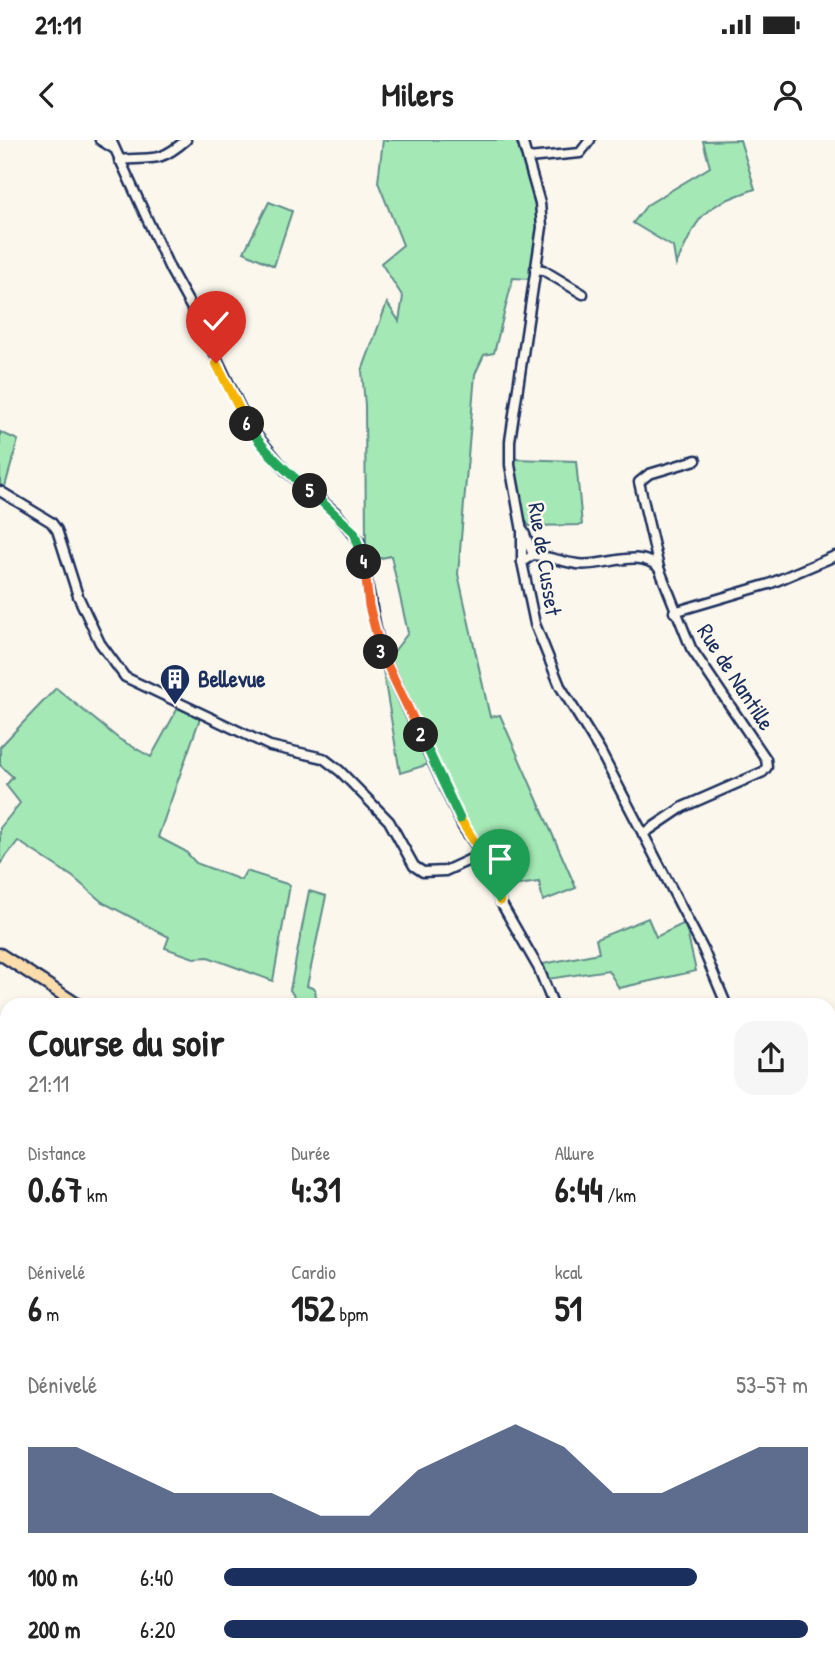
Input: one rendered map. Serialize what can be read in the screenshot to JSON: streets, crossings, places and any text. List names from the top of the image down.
{
  "streets": {
    "street": ["Rue de Cusset", "Rue de Nantille"]
  },
  "crossings": [
    ["Rue de Cusset", "Rue de Nantille"]
  ],
  "places": {
    "building": ["Bellevue"]
  },
  "page": {
    "status": "21:11",
    "header": "Milers",
    "pins": [
      "6",
      "5",
      "4",
      "3",
      "2"
    ],
    "heading": ["Course du soir", "21:11"],
    "stats": [
      ["Distance", "0.67 km"],
      ["Durée", "4:31"],
      ["Allure", "6:44 /km"],
      ["Dénivelé", "6 m"],
      ["Cardio", "152 bpm"],
      ["kcal", "51"]
    ],
    "chart": ["Dénivelé", "53–57 m"],
    "list": [
      {
        "name": "100 m",
        "note": "6:40"
      },
      {
        "name": "200 m",
        "note": "6:20"
      }
    ]
  }
}
